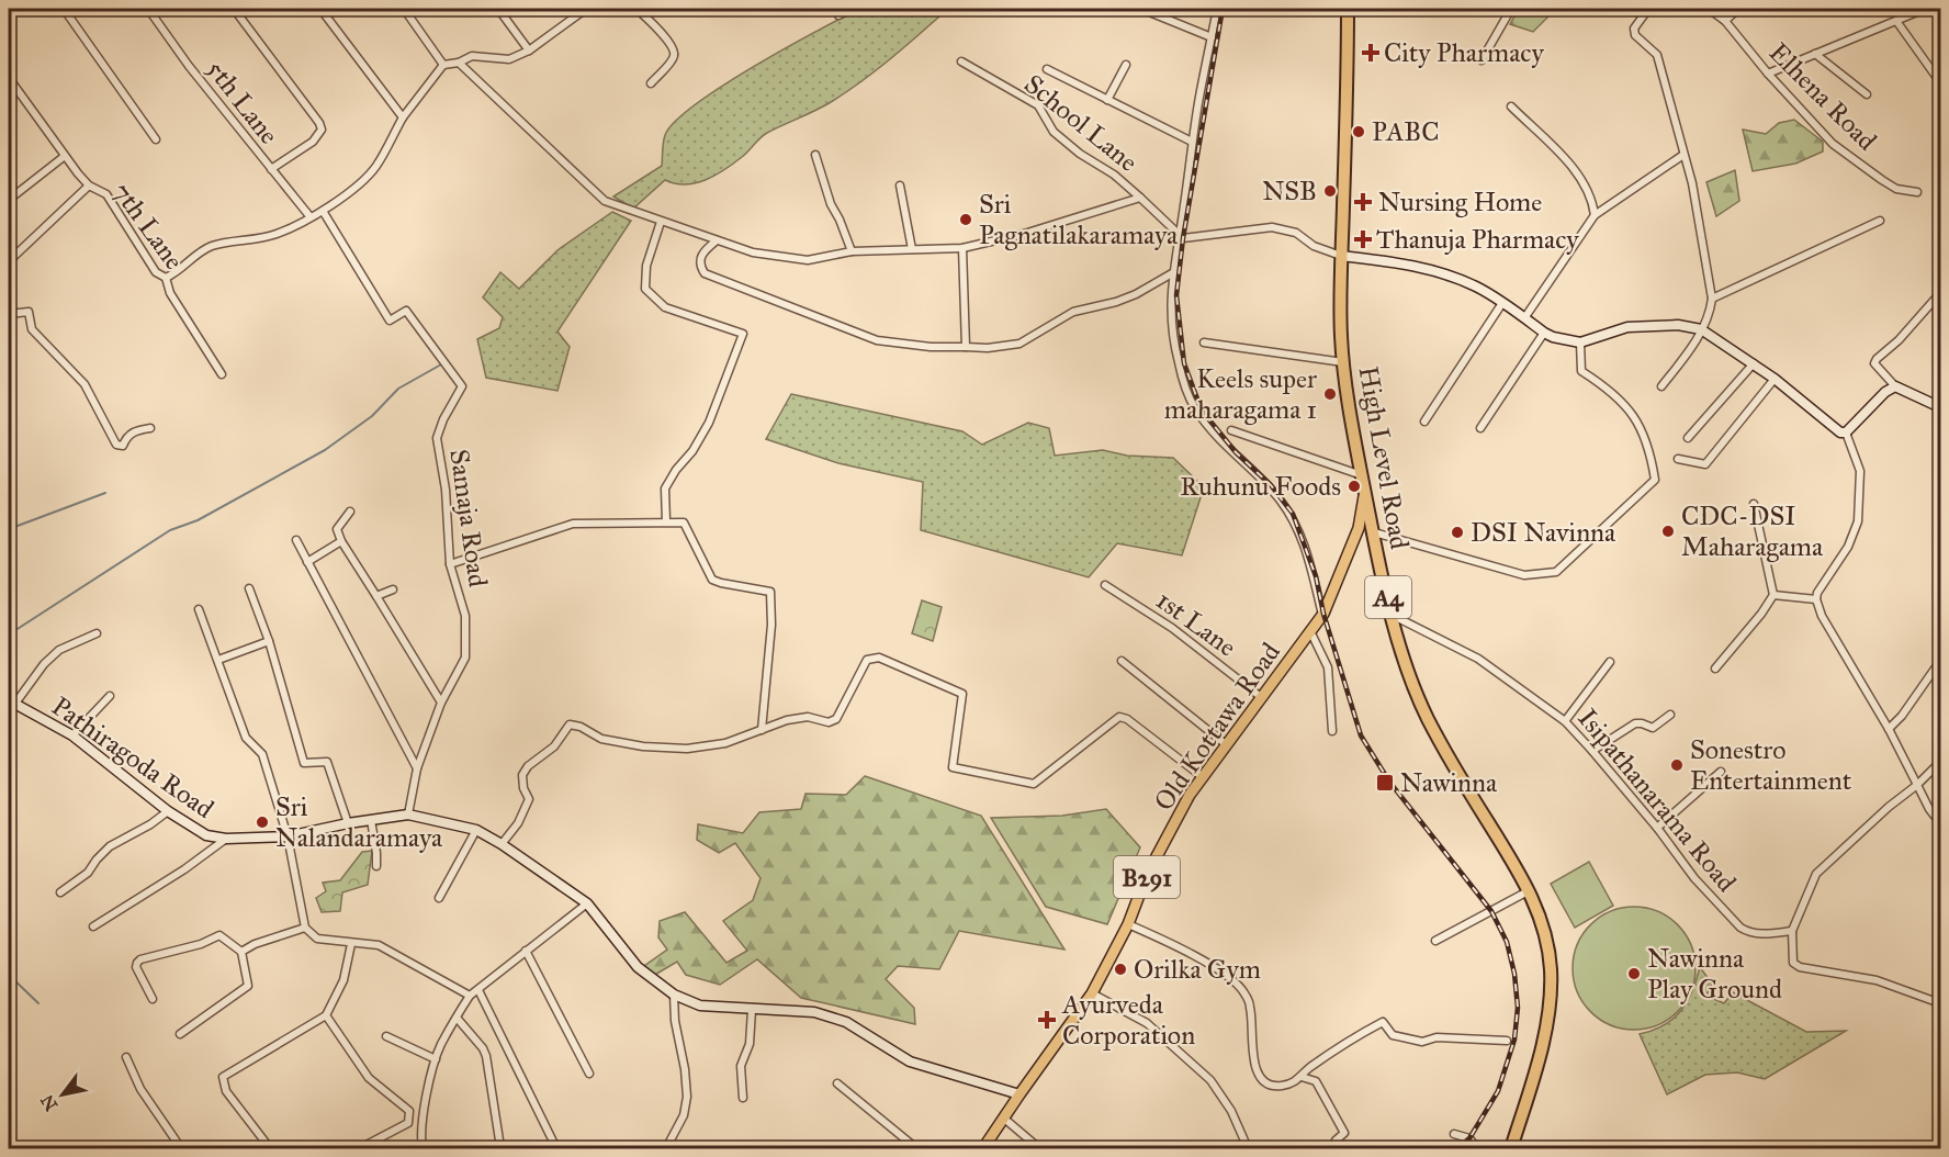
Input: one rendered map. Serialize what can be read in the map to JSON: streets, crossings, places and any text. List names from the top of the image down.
{
  "streets": {
    "highway": ["High Level Road", "A4"],
    "main road": ["Old Kottawa Road", "B291"],
    "street": [
      "Elhena Road",
      "5th Lane",
      "School Lane",
      "7th Lane",
      "Samaja Road",
      "1st Lane",
      "Pathiragoda Road",
      "Isipathanarama Road"
    ]
  },
  "crossings": [
    ["High Level Road", "Old Kottawa Road"],
    ["High Level Road", "Isipathanarama Road"],
    ["Samaja Road", "Pathiragoda Road"],
    ["1st Lane", "Old Kottawa Road"],
    ["Old Kottawa Road", "Pathiragoda Road"]
  ],
  "places": {
    "health": [
      "City Pharmacy",
      "Nursing Home",
      "Thanuja Pharmacy",
      "Ayurveda Corporation"
    ],
    "other": [
      "PABC",
      "NSB",
      "Sri Pagnatilakaramaya",
      "Keels super maharagama 1",
      "Ruhunu Foods",
      "CDC-DSI Maharagama",
      "DSI Navinna",
      "Sonestro Entertainment",
      "Sri Nalandaramaya",
      "Orilka Gym",
      "Nawinna Play Ground"
    ],
    "transit": ["Nawinna"]
  },
  "north": "bottom left"
}
